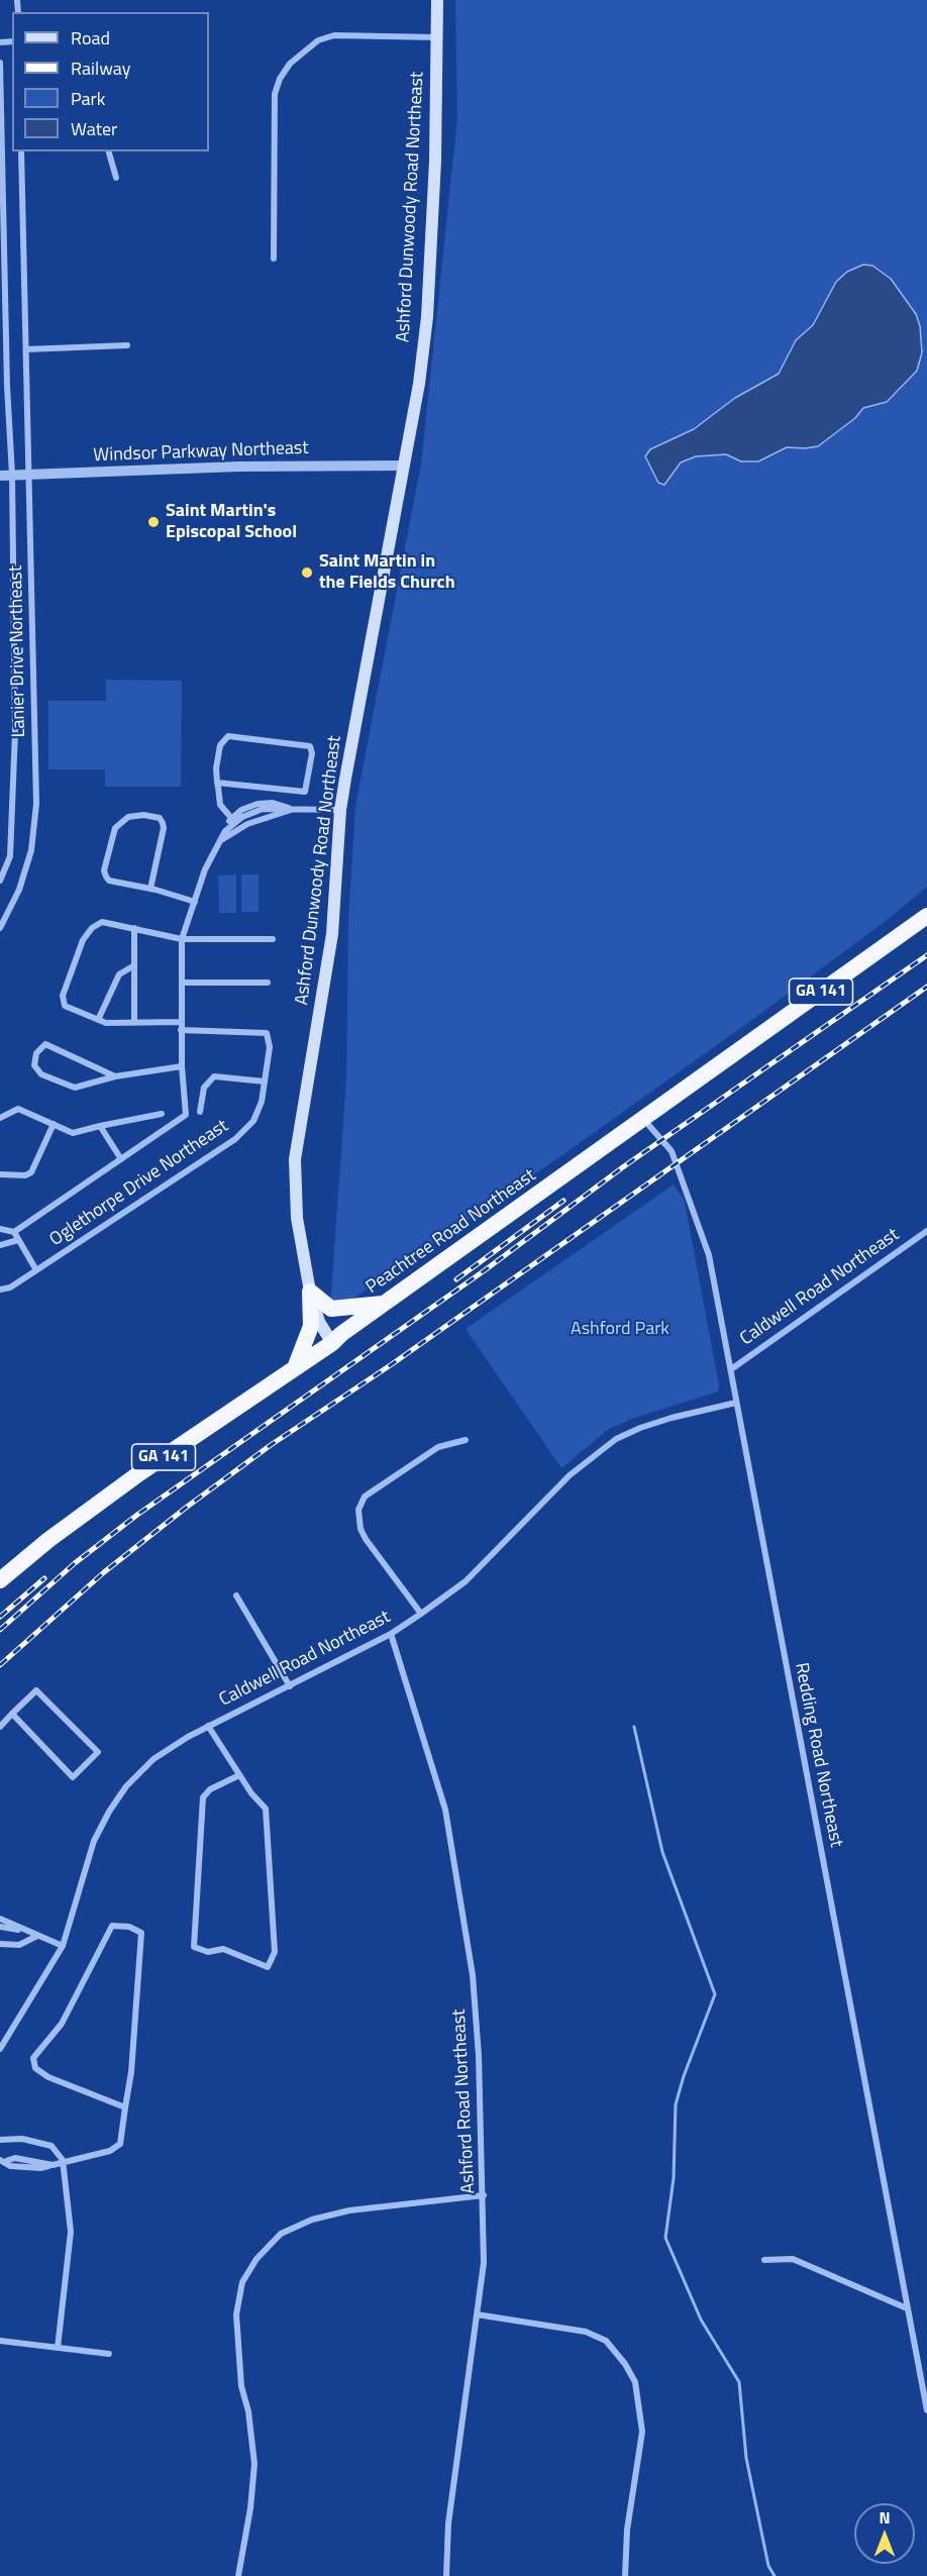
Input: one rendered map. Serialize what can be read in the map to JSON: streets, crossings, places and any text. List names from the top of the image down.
{
  "streets": {
    "highway": ["GA 141", "Peachtree Road Northeast"],
    "main road": ["Ashford Dunwoody Road Northeast"],
    "street": [
      "Windsor Parkway Northeast",
      "Lanier Drive Northeast",
      "Oglethorpe Drive Northeast",
      "Caldwell Road Northeast",
      "Redding Road Northeast",
      "Ashford Road Northeast"
    ]
  },
  "crossings": [
    ["Ashford Dunwoody Road Northeast", "Windsor Parkway Northeast"],
    ["Ashford Dunwoody Road Northeast", "Oglethorpe Drive Northeast"],
    ["Ashford Dunwoody Road Northeast", "Peachtree Road Northeast"],
    ["Windsor Parkway Northeast", "Lanier Drive Northeast"],
    ["Peachtree Road Northeast", "Redding Road Northeast"],
    ["Caldwell Road Northeast", "Redding Road Northeast"],
    ["Caldwell Road Northeast", "Ashford Road Northeast"]
  ],
  "parks": ["Ashford Park"],
  "places": ["Saint Martin's Episcopal School", "Saint Martin in the Fields Church"],
  "legend": [
    "Road",
    "Railway",
    "Park",
    "Water"
  ],
  "north": "top"
}
